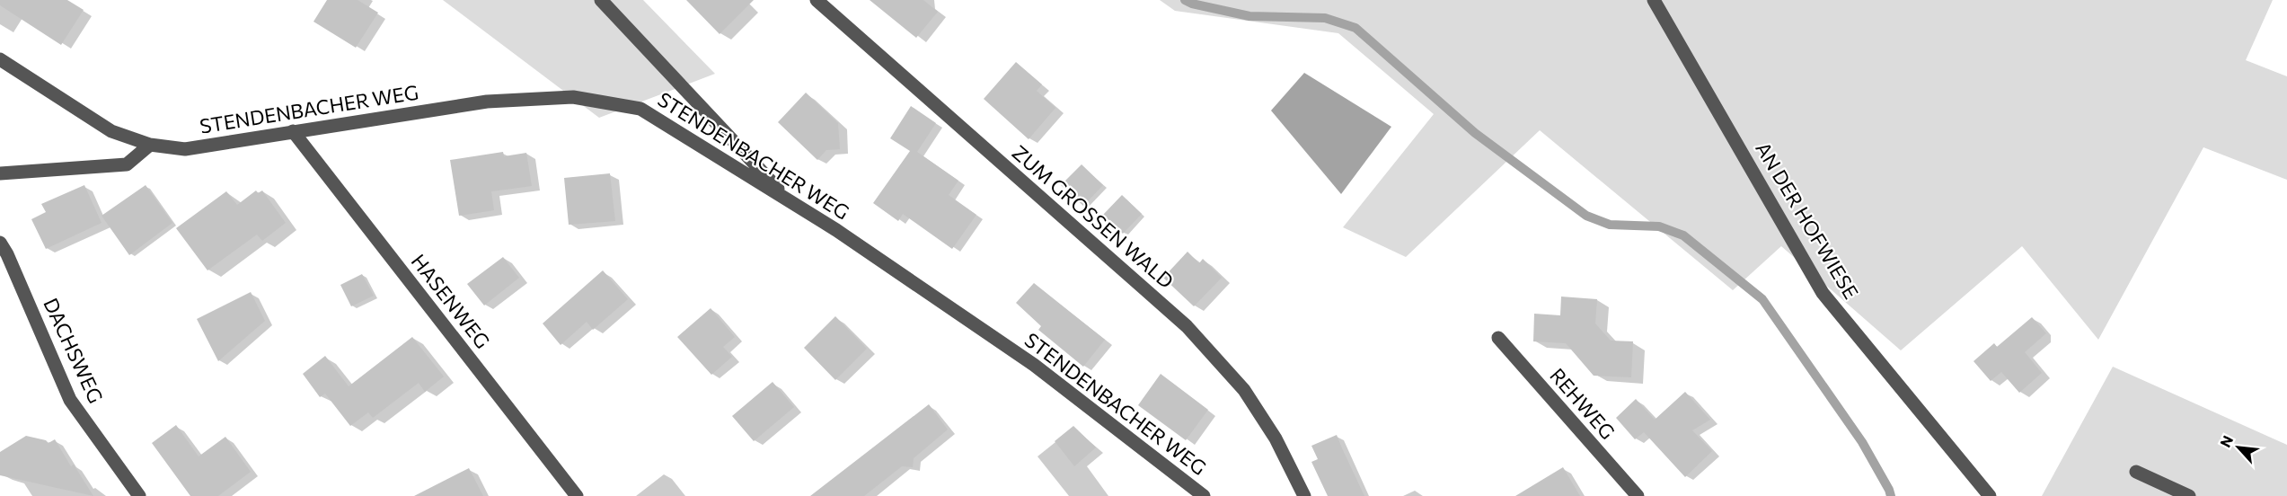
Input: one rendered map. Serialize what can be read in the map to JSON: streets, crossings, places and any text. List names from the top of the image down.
{
  "streets": {
    "street": [
      "STENDENBACHER WEG",
      "ZUM GROSSEN WALD",
      "AN DER HOFWIESE",
      "HASENWEG",
      "DACHSWEG",
      "REHWEG"
    ]
  },
  "crossings": [
    ["STENDENBACHER WEG", "HASENWEG"]
  ],
  "north": "top left"
}
